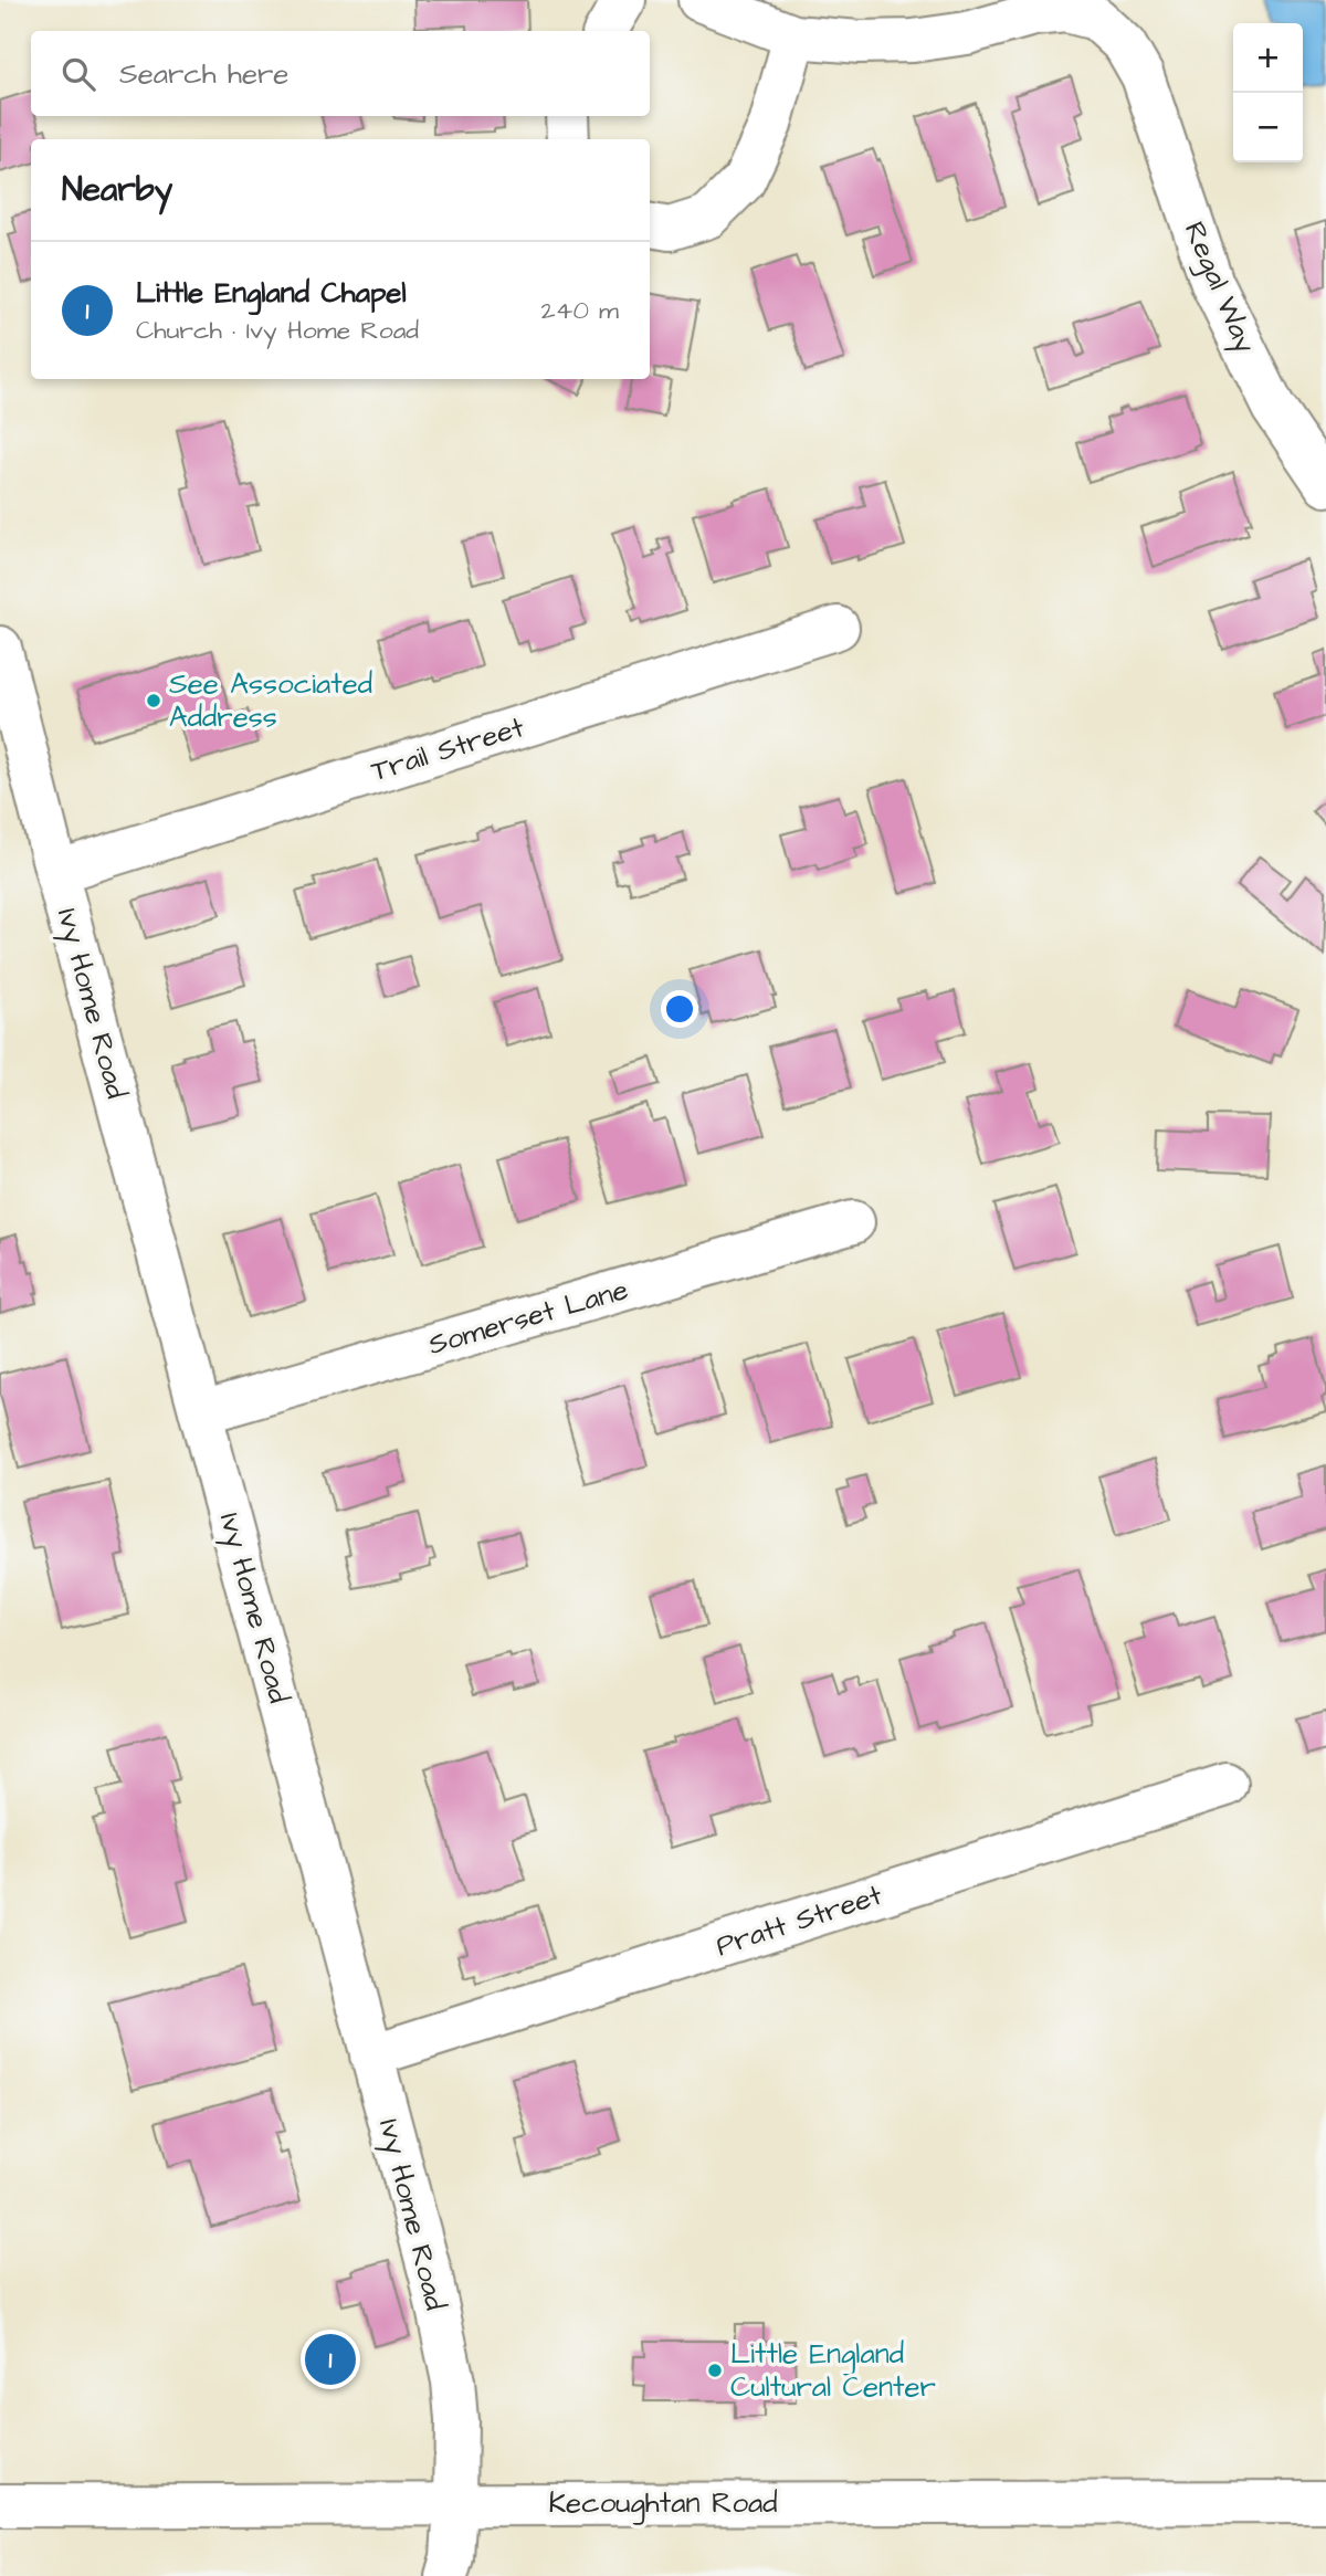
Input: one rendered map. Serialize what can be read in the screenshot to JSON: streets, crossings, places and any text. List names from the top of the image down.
{
  "streets": {
    "street": [
      "Regal Way",
      "Trail Street",
      "Ivy Home Road",
      "Somerset Lane",
      "Pratt Street",
      "Kecoughtan Road"
    ]
  },
  "crossings": [
    ["Trail Street", "Ivy Home Road"],
    ["Ivy Home Road", "Somerset Lane"],
    ["Ivy Home Road", "Pratt Street"],
    ["Ivy Home Road", "Kecoughtan Road"]
  ],
  "places": ["See Associated Address", "Little England Cultural Center"],
  "page": {
    "map_buttons": ["+", "−"],
    "search": "Search here",
    "heading": "Nearby",
    "list": [
      {
        "mark": "1",
        "name": "Little England Chapel",
        "note": "Church · Ivy Home Road",
        "value": "240 m"
      }
    ],
    "pins": "1"
  }
}
